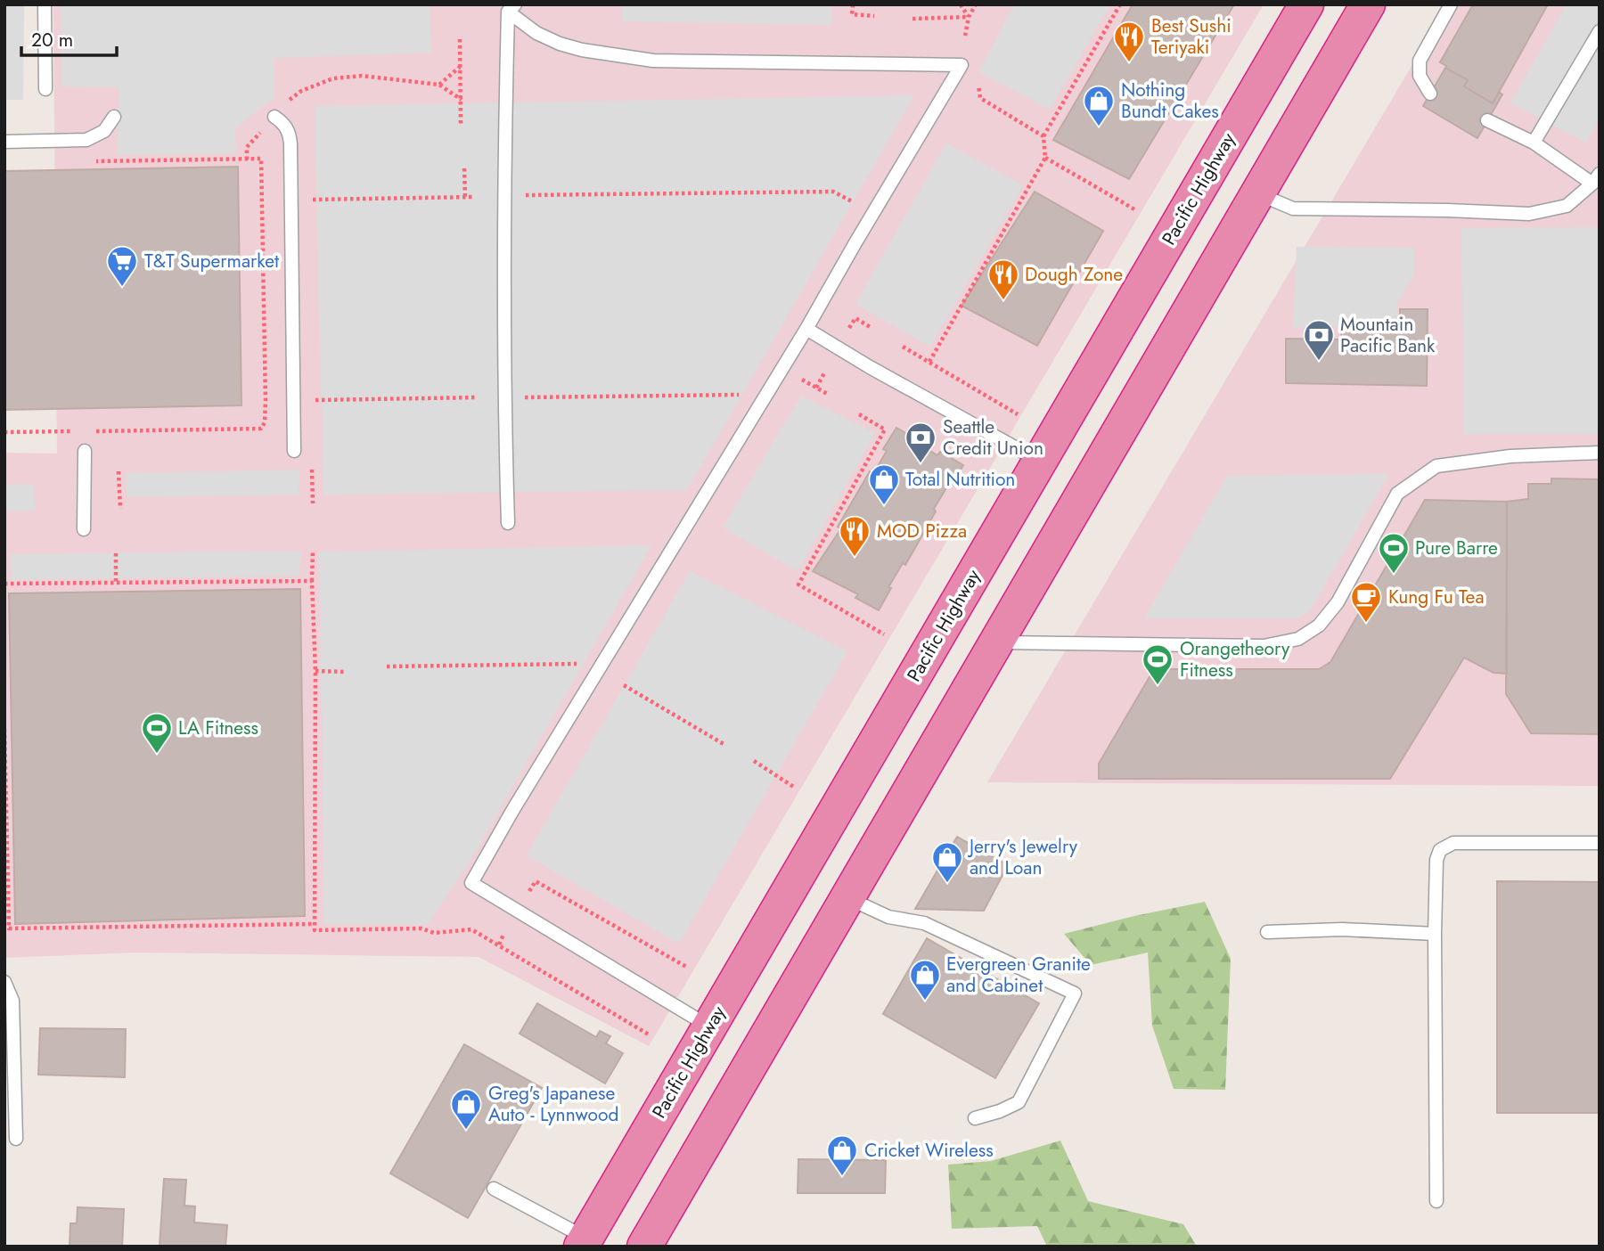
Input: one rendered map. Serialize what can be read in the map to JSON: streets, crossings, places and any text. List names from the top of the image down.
{
  "streets": {
    "highway": ["Pacific Highway"]
  },
  "places": {
    "restaurant": ["Best Sushi Teriyaki", "Dough Zone", "MOD Pizza"],
    "shop": [
      "Nothing Bundt Cakes",
      "Total Nutrition",
      "Jerry's Jewelry and Loan",
      "Evergreen Granite and Cabinet",
      "Greg's Japanese Auto - Lynnwood",
      "Cricket Wireless"
    ],
    "supermarket": ["T&T Supermarket"],
    "bank": ["Mountain Pacific Bank", "Seattle Credit Union"],
    "sports": ["Pure Barre", "Orangetheory Fitness", "LA Fitness"],
    "cafe": ["Kung Fu Tea"]
  },
  "scale_bar": "20 m"
}
